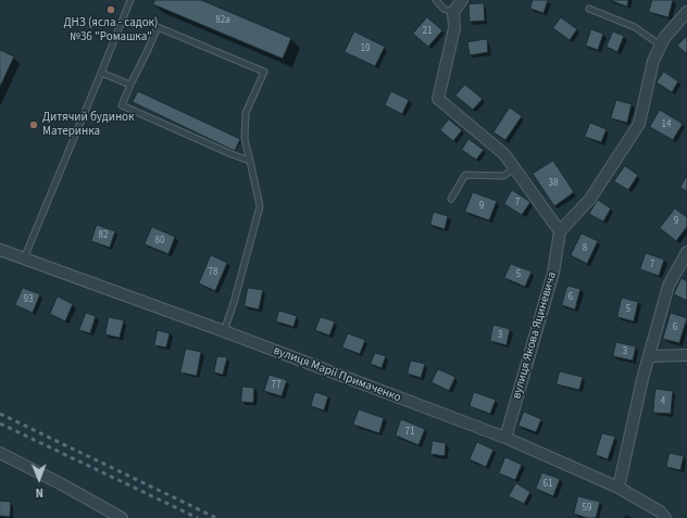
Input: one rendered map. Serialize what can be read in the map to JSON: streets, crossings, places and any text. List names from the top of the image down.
{
  "streets": {
    "street": ["вулиця Якова Яциневича", "вулиця Марії Примаченко"]
  },
  "crossings": [
    ["вулиця Якова Яциневича", "вулиця Марії Примаченко"]
  ],
  "places": ["ДНЗ (ясла - садок) №36 \"Ромашка\"", "Дитячий будинок Материнка"],
  "house_numbers": [
    "82а",
    "21",
    "19",
    "14",
    "38",
    "7",
    "9",
    "9",
    "82",
    "80",
    "8",
    "7",
    "78",
    "5",
    "6",
    "93",
    "5",
    "6",
    "3",
    "3",
    "77",
    "4",
    "71",
    "61",
    "59"
  ],
  "north": "bottom"
}
